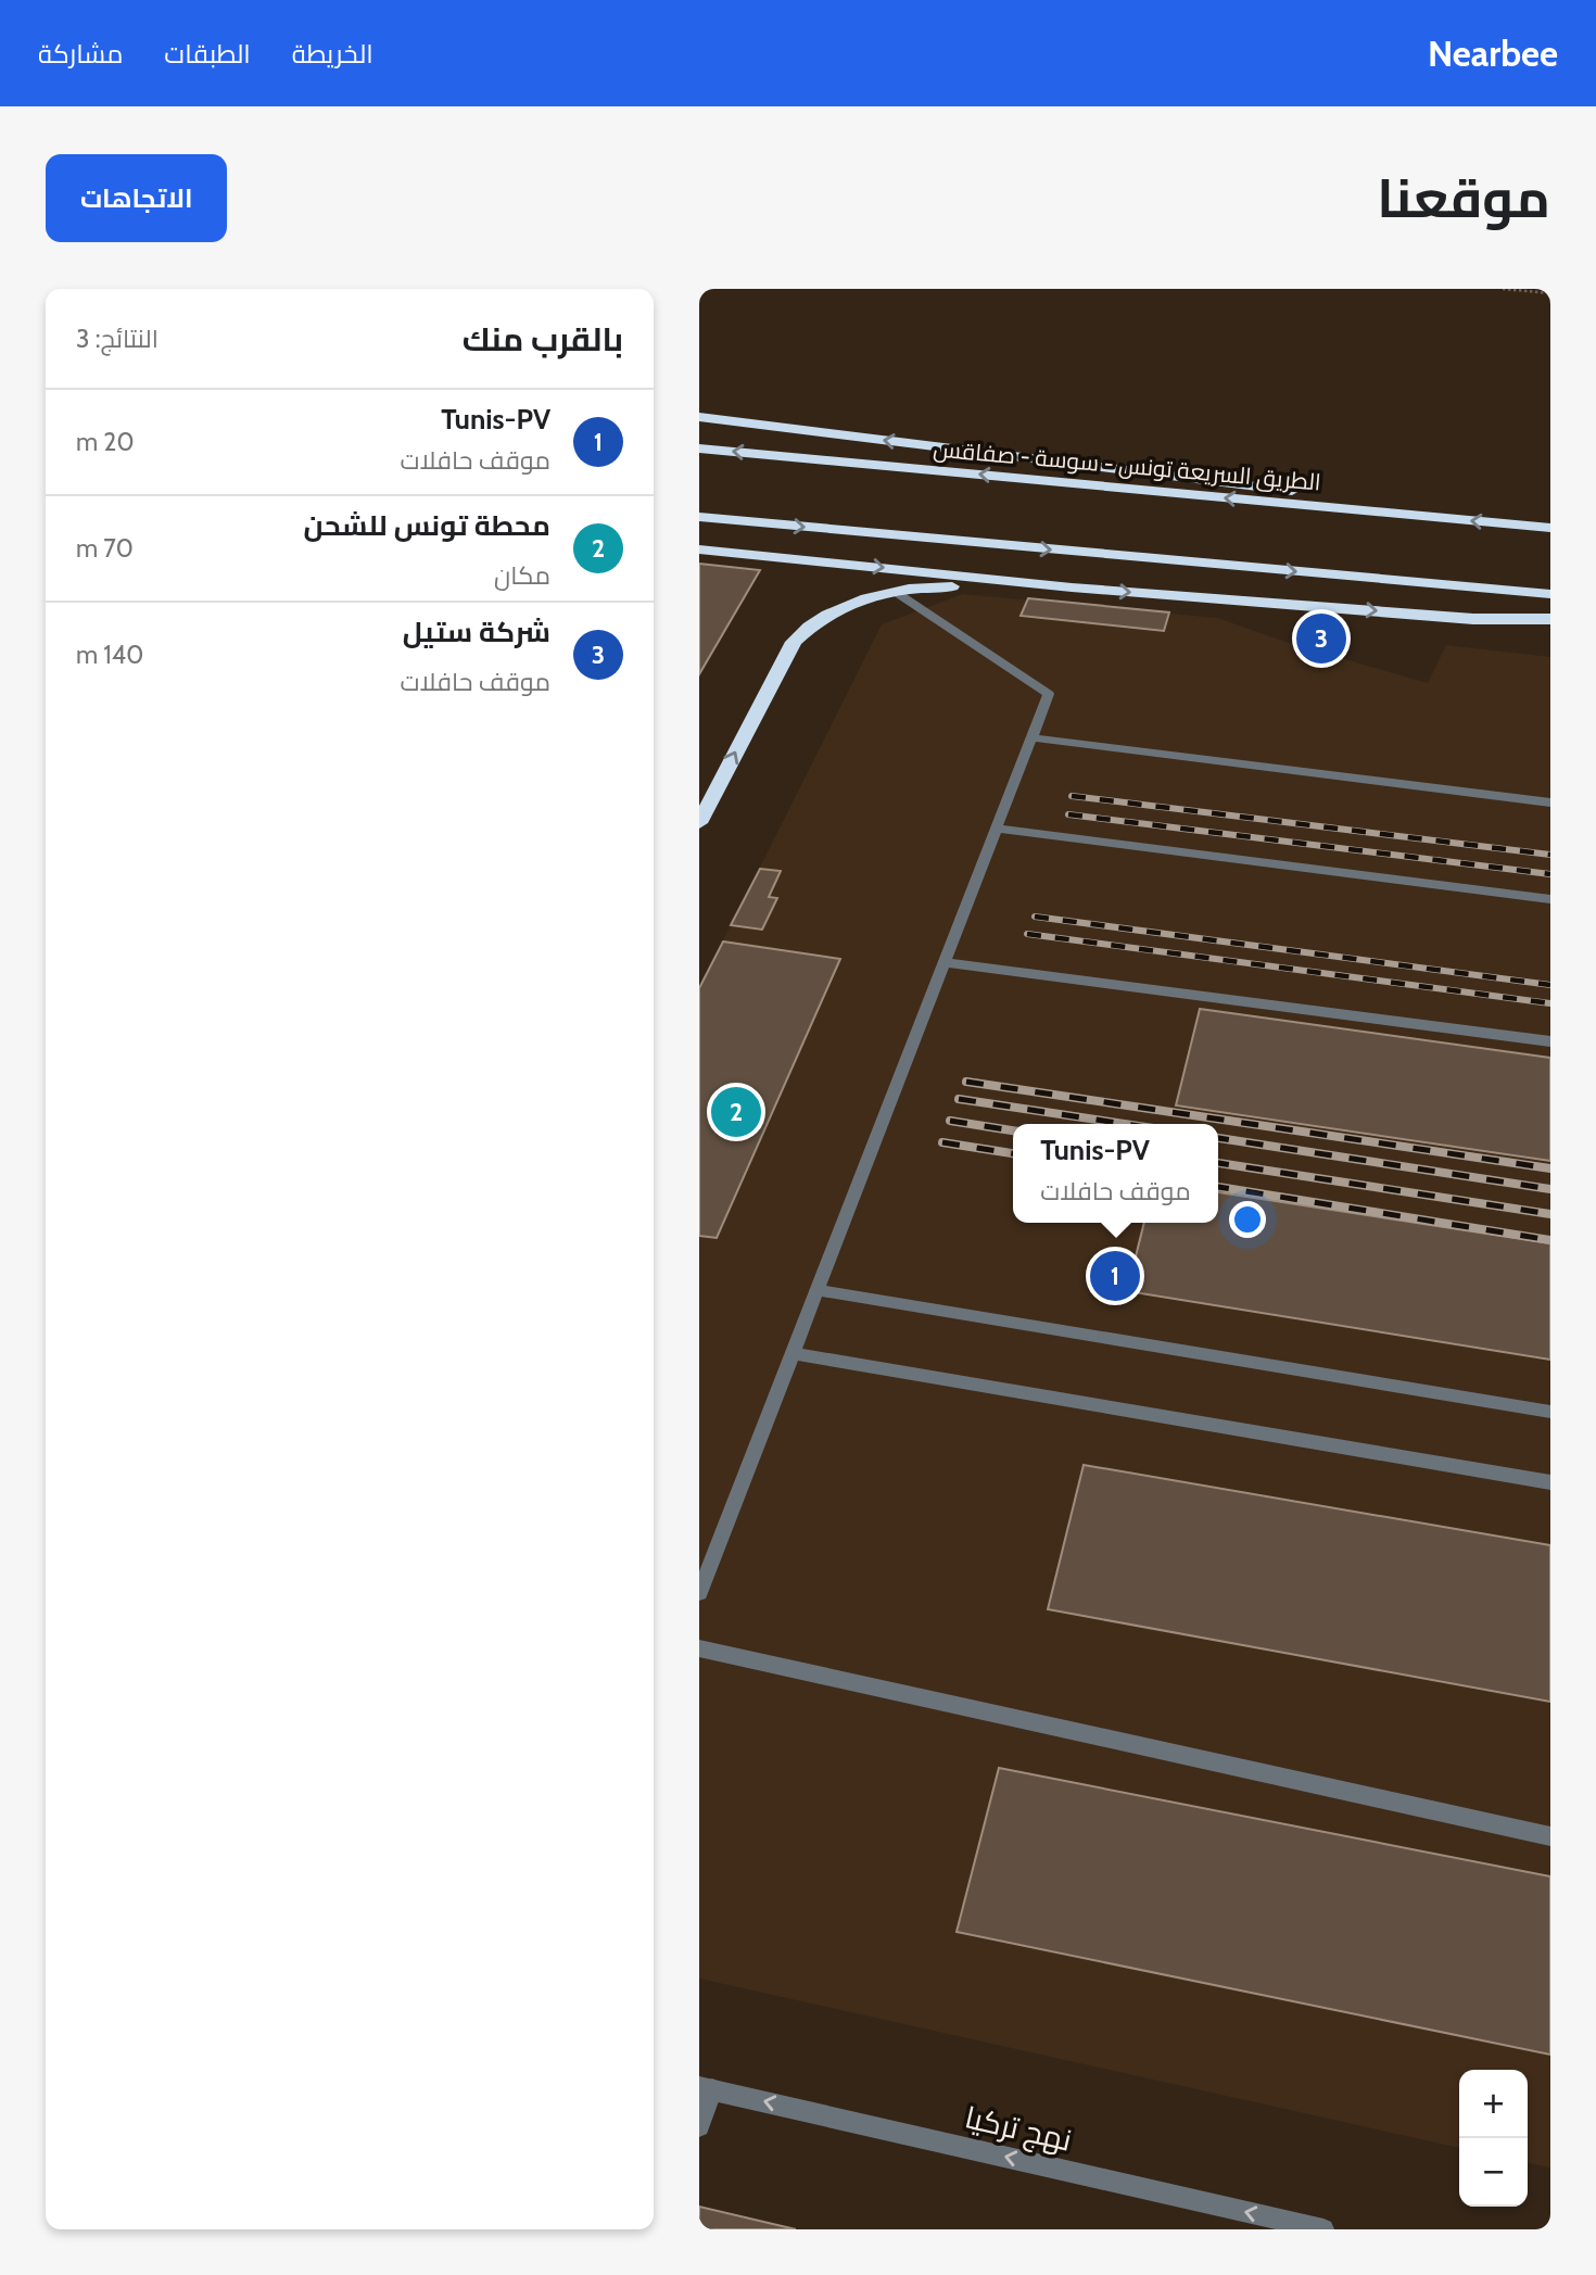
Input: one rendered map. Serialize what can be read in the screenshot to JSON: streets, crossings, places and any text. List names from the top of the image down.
{
  "streets": {
    "highway": ["الطريق السريعة تونس - سوسة - صفاقس"],
    "street": ["نهج تركيا"]
  },
  "one_way": ["نهج تركيا"],
  "page": {
    "header": "Nearbee",
    "nav": ["الخريطة", "الطبقات", "مشاركة"],
    "title": "موقعنا",
    "buttons": "الاتجاهات",
    "heading": ["بالقرب منك", "النتائج: 3"],
    "list": [
      {
        "mark": "1",
        "name": "Tunis-PV",
        "note": "موقف حافلات",
        "value": "20 m"
      },
      {
        "mark": "2",
        "name": "محطة تونس للشحن",
        "note": "مكان",
        "value": "70 m"
      },
      {
        "mark": "3",
        "name": "شركة ستيل",
        "note": "موقف حافلات",
        "value": "140 m"
      }
    ],
    "pins": ["3", "2", "1"],
    "popup": ["Tunis-PV", "موقف حافلات"],
    "map_buttons": ["+", "−"]
  }
}
